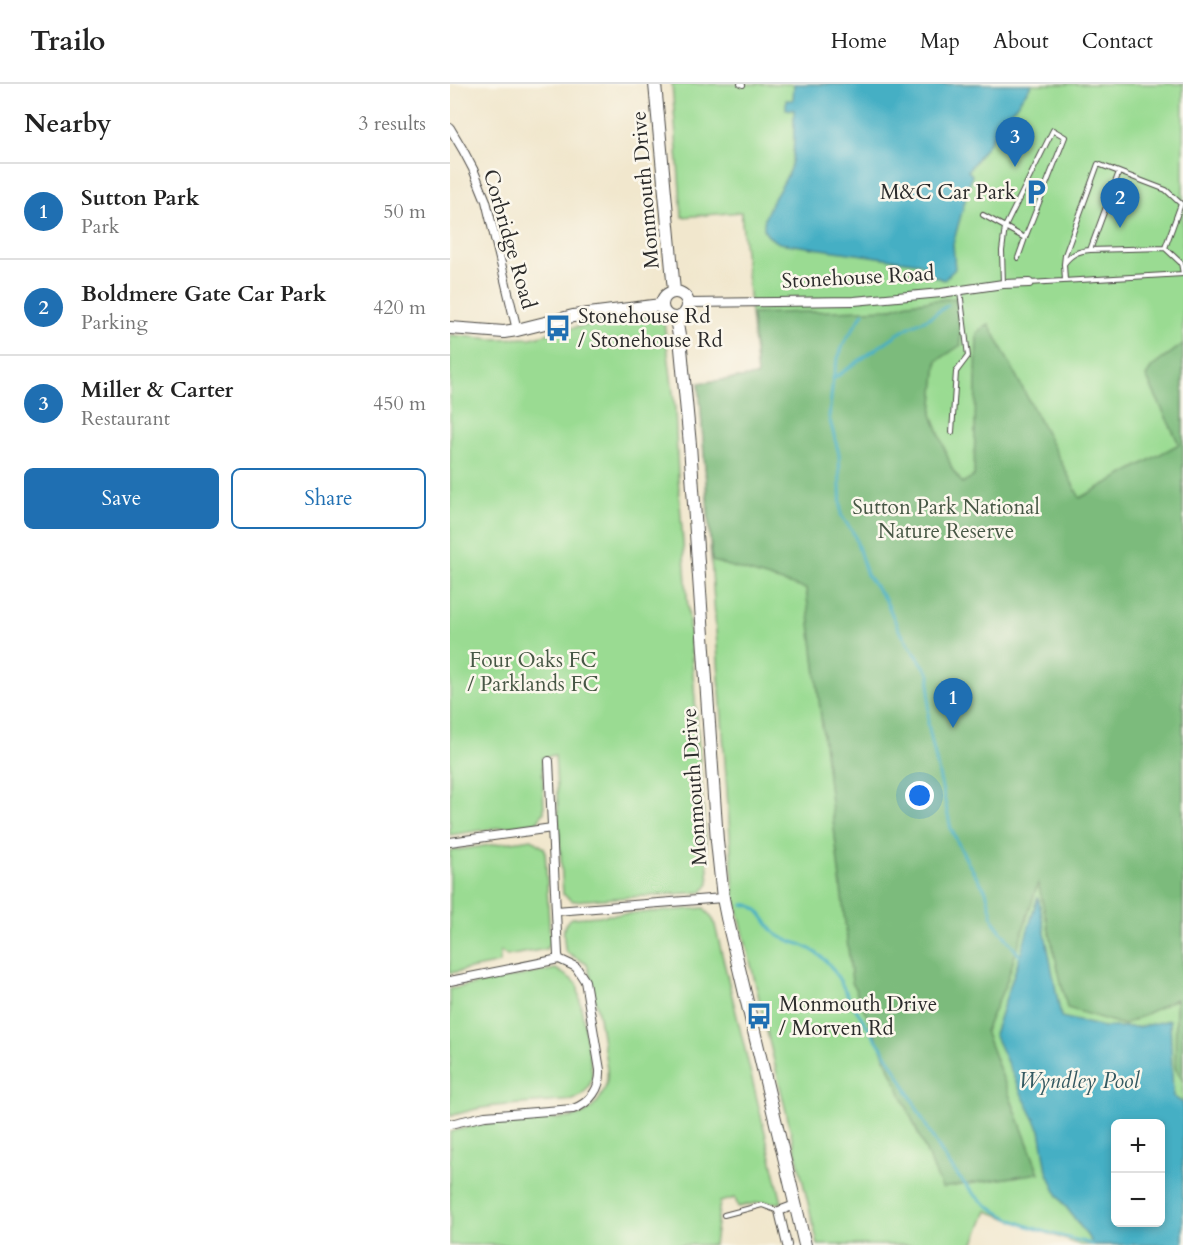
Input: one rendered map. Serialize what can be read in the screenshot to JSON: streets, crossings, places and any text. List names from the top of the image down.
{
  "streets": {
    "street": ["Monmouth Drive", "Corbridge Road", "Stonehouse Road"]
  },
  "crossings": [
    ["Monmouth Drive", "Stonehouse Road"]
  ],
  "water": ["Wyndley Pool"],
  "parks": ["Sutton Park National Nature Reserve", "Four Oaks FC / Parklands FC"],
  "places": {
    "parking": ["M&C Car Park"],
    "bus stop": ["Stonehouse Rd / Stonehouse Rd", "Monmouth Drive / Morven Rd"]
  },
  "page": {
    "header": "Trailo",
    "nav": [
      "Home",
      "Map",
      "About",
      "Contact"
    ],
    "heading": ["Nearby", "3 results"],
    "pins": ["3", "2", "1"],
    "list": [
      {
        "mark": "1",
        "name": "Sutton Park",
        "note": "Park",
        "value": "50 m"
      },
      {
        "mark": "2",
        "name": "Boldmere Gate Car Park",
        "note": "Parking",
        "value": "420 m"
      },
      {
        "mark": "3",
        "name": "Miller & Carter",
        "note": "Restaurant",
        "value": "450 m"
      }
    ],
    "buttons": ["Save", "Share"],
    "map_buttons": ["+", "−"]
  }
}
